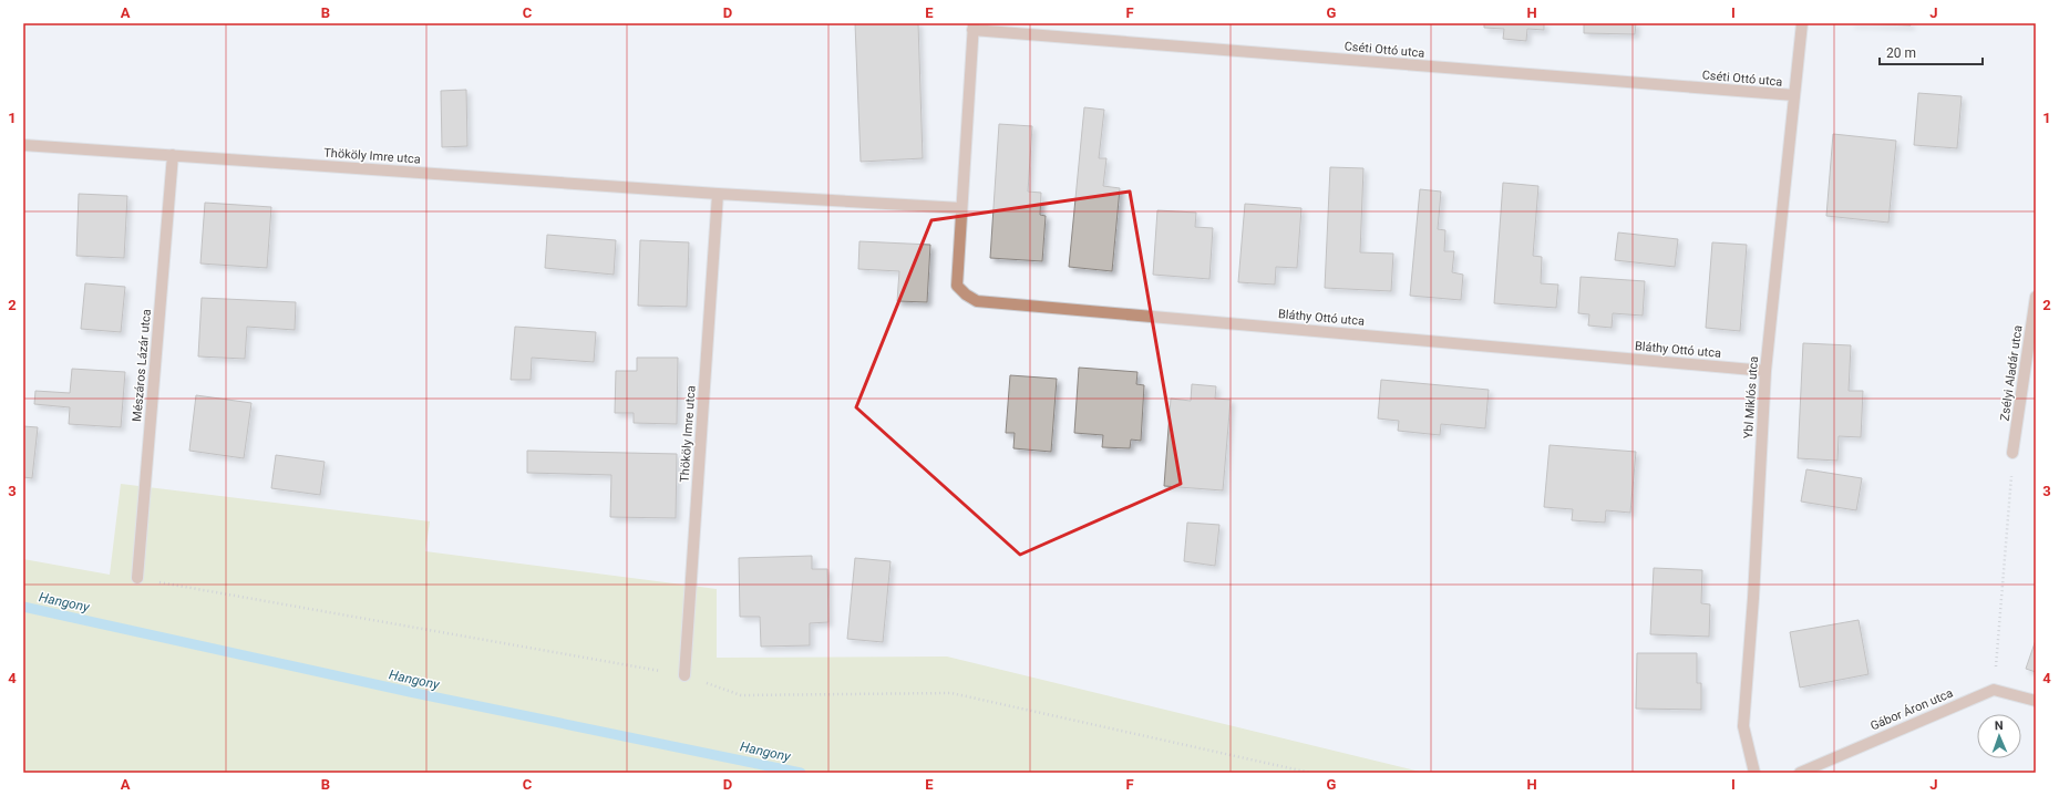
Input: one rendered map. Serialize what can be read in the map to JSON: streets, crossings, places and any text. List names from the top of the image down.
{
  "streets": {
    "street": [
      "Cséti Ottó utca",
      "Thököly Imre utca",
      "Bláthy Ottó utca",
      "Mészáros Lázár utca",
      "Zsélyi Aladár utca",
      "Ybl Miklós utca",
      "Gábor Áron utca"
    ]
  },
  "crossings": [
    ["Cséti Ottó utca", "Ybl Miklós utca"],
    ["Thököly Imre utca", "Bláthy Ottó utca"],
    ["Thököly Imre utca", "Mészáros Lázár utca"],
    ["Bláthy Ottó utca", "Ybl Miklós utca"]
  ],
  "water": ["Hangony"],
  "scale_bar": "20 m",
  "north": "top",
  "grid": {
    "columns": [
      "A",
      "B",
      "C",
      "D",
      "E",
      "F",
      "G",
      "H",
      "I",
      "J"
    ],
    "rows": [
      "1",
      "2",
      "3",
      "4"
    ]
  }
}
